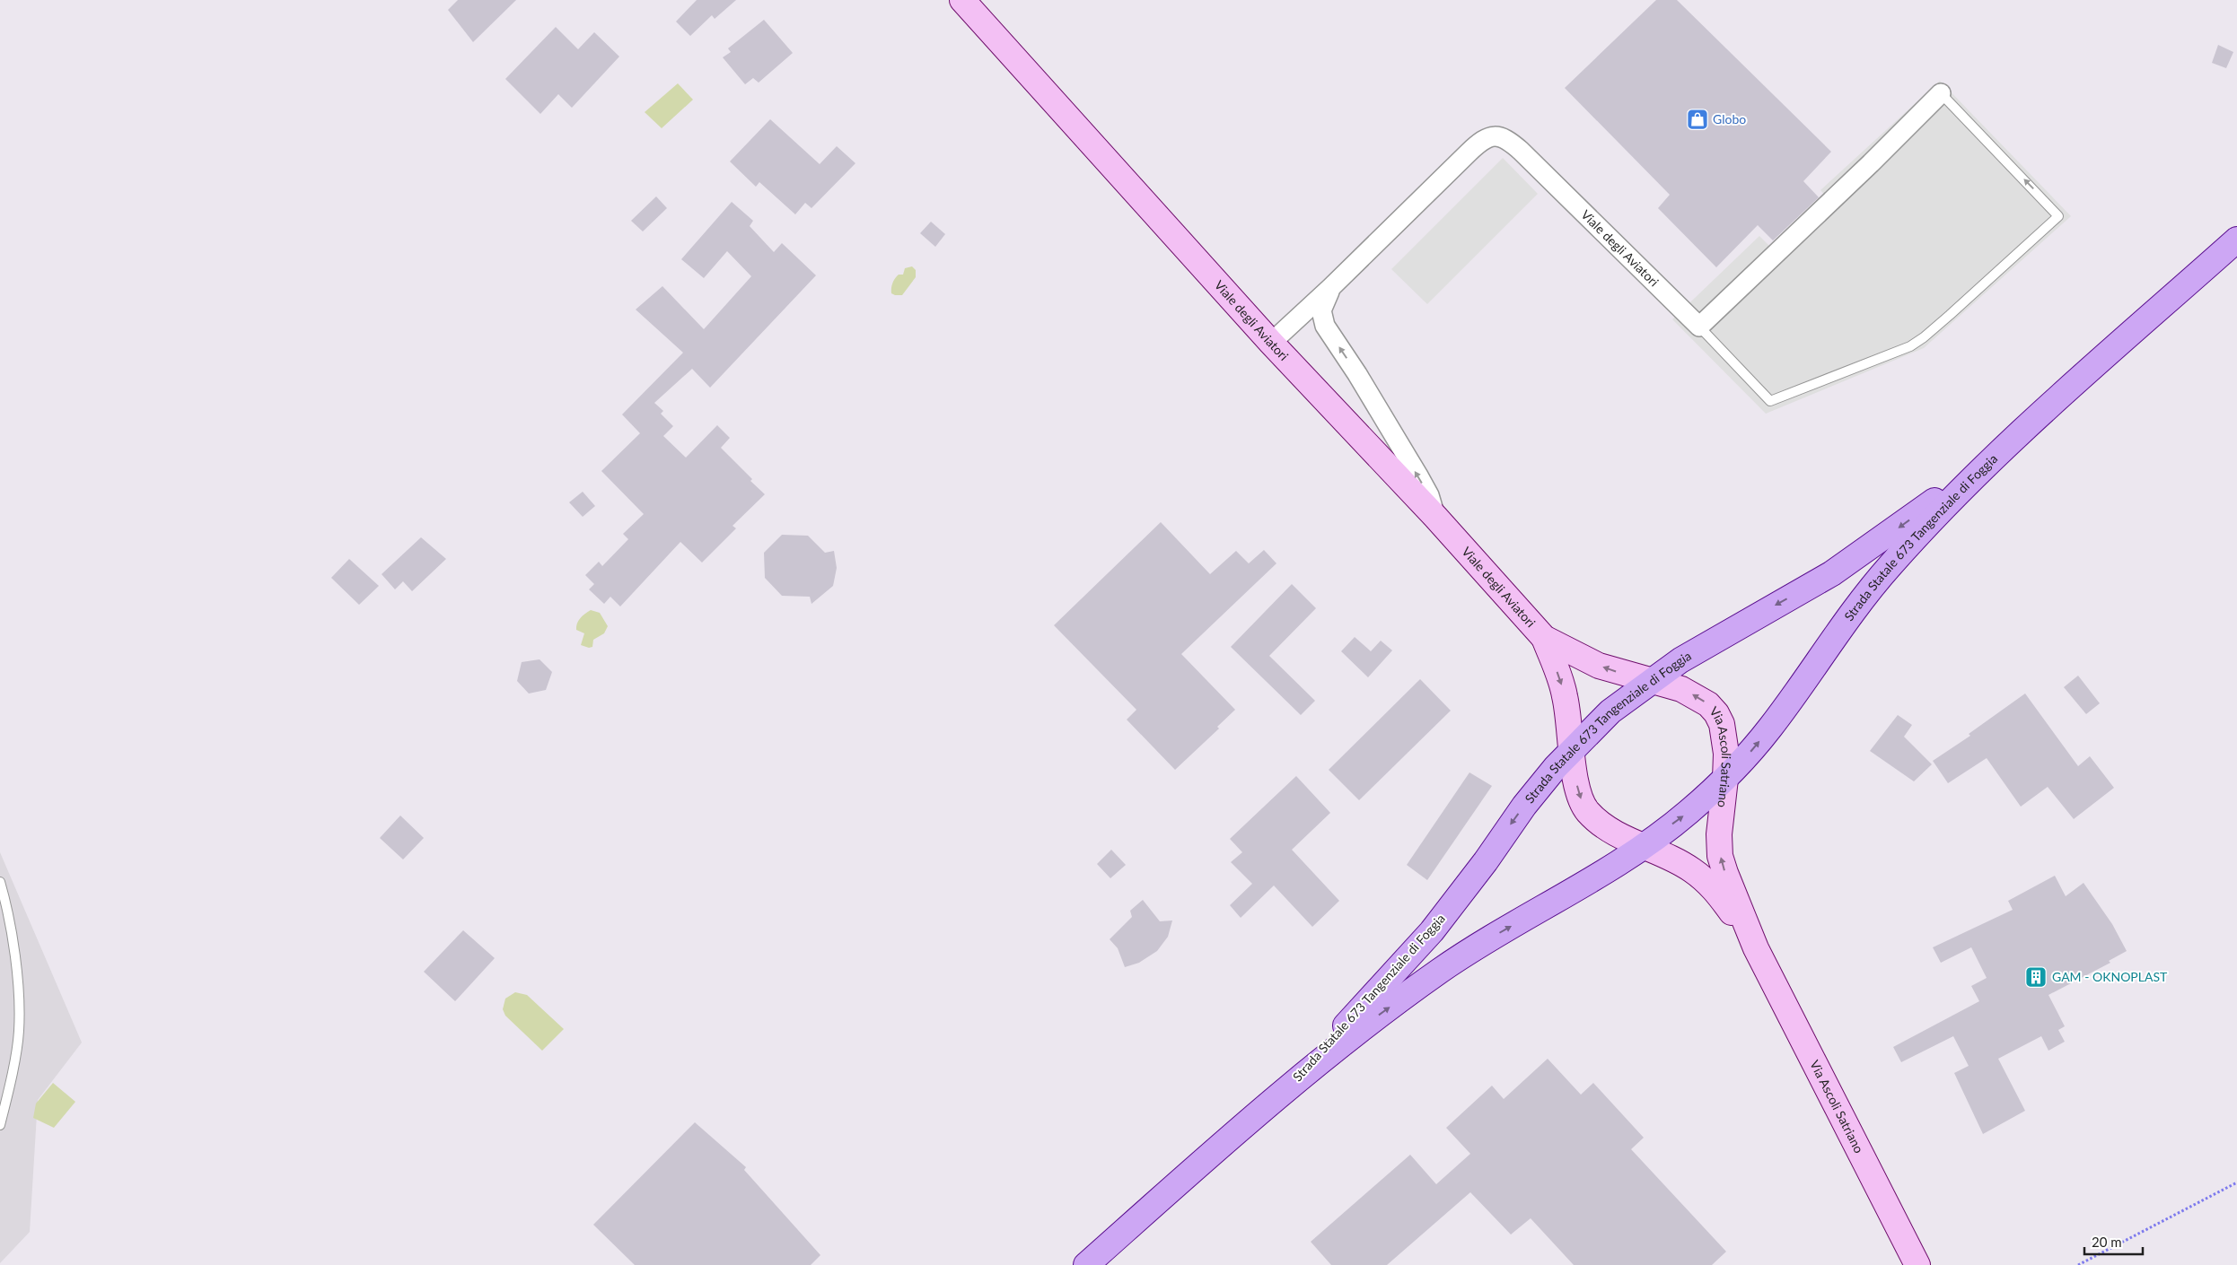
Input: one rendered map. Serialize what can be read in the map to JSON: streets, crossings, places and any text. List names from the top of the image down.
{
  "streets": {
    "main road": ["Viale degli Aviatori", "Strada Statale 673 Tangenziale di Foggia", "Via Ascoli Satriano"]
  },
  "crossings": [
    ["Viale degli Aviatori", "Strada Statale 673 Tangenziale di Foggia"],
    ["Viale degli Aviatori", "Via Ascoli Satriano"],
    ["Strada Statale 673 Tangenziale di Foggia", "Via Ascoli Satriano"]
  ],
  "places": {
    "shop": ["Globo"],
    "building": ["GAM - OKNOPLAST"]
  },
  "scale_bar": "20 m"
}
